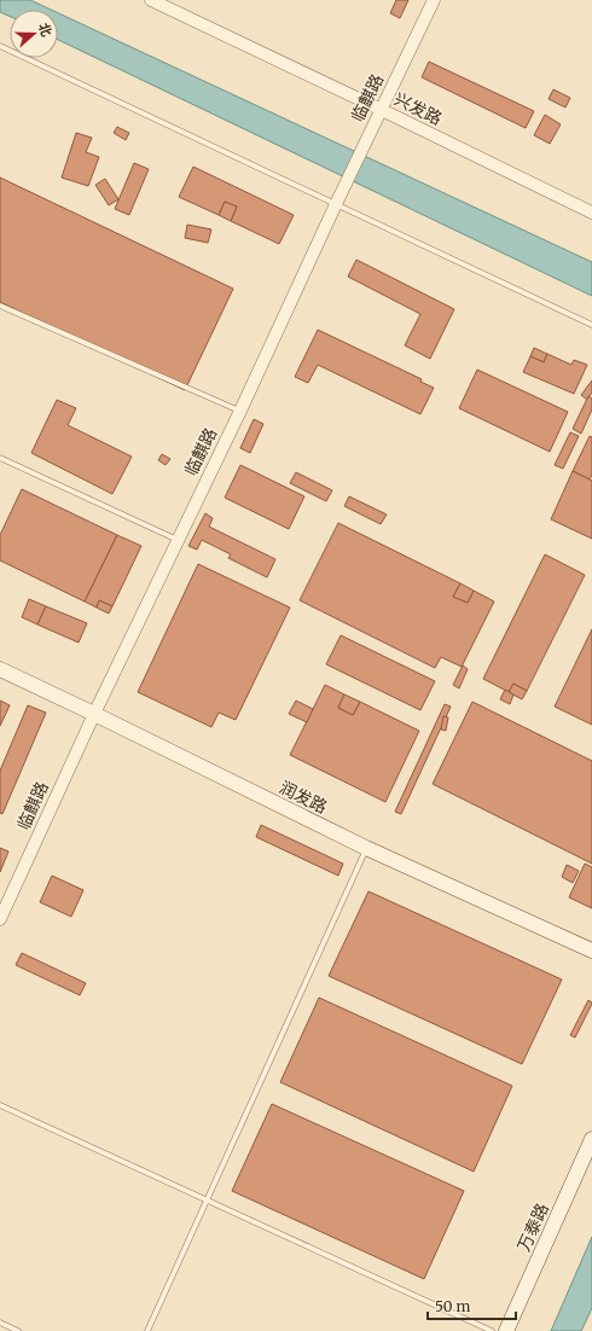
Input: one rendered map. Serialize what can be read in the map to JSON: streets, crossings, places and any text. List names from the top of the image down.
{
  "streets": {
    "main road": ["润发路", "万泰路"],
    "street": ["临麒路", "兴发路"]
  },
  "crossings": [
    ["临麒路", "兴发路"],
    ["临麒路", "润发路"]
  ],
  "scale_bar": "50 m",
  "north": "right"
}
